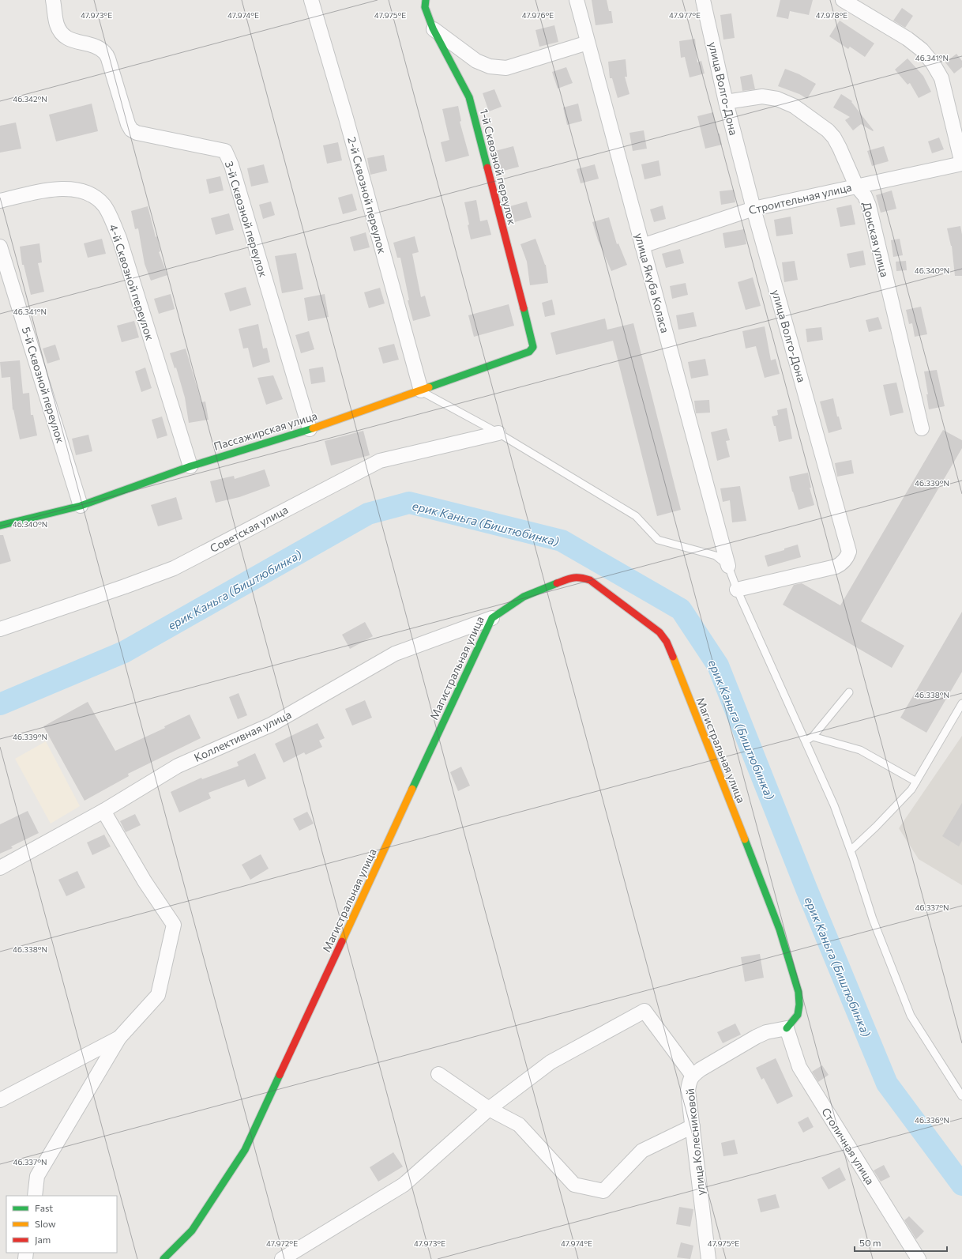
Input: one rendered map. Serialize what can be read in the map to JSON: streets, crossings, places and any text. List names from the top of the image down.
{
  "streets": {
    "street": [
      "улица Волго-Дона",
      "1-й Сквозной переулок",
      "2-й Сквозной переулок",
      "Строительная улица",
      "3-й Сквозной переулок",
      "Донская улица",
      "4-й Сквозной переулок",
      "улица Якуба Коласа",
      "5-й Сквозной переулок",
      "Пассажирская улица",
      "Советская улица",
      "Магистральная улица",
      "Коллективная улица",
      "улица Колесниковой",
      "Столичная улица"
    ]
  },
  "crossings": [
    ["улица Волго-Дона", "Строительная улица"],
    ["улица Волго-Дона", "Донская улица"],
    ["1-й Сквозной переулок", "Пассажирская улица"],
    ["2-й Сквозной переулок", "Пассажирская улица"],
    ["Строительная улица", "Донская улица"],
    ["Строительная улица", "улица Якуба Коласа"],
    ["3-й Сквозной переулок", "Пассажирская улица"],
    ["4-й Сквозной переулок", "Пассажирская улица"],
    ["5-й Сквозной переулок", "Пассажирская улица"],
    ["Магистральная улица", "Коллективная улица"],
    ["Магистральная улица", "улица Колесниковой"],
    ["Магистральная улица", "Столичная улица"],
    ["улица Колесниковой", "Столичная улица"]
  ],
  "water": ["ерик Каньга (Биштюбинка)"],
  "legend": ["Fast", "Slow", "Jam"],
  "scale_bar": "50 m",
  "coordinates": [
    "47.973°E",
    "47.974°E",
    "47.975°E",
    "47.976°E",
    "47.977°E",
    "47.978°E",
    "46.341°N",
    "46.342°N",
    "46.340°N",
    "46.339°N",
    "46.338°N",
    "46.337°N",
    "46.336°N",
    "47.972°E"
  ]
}
